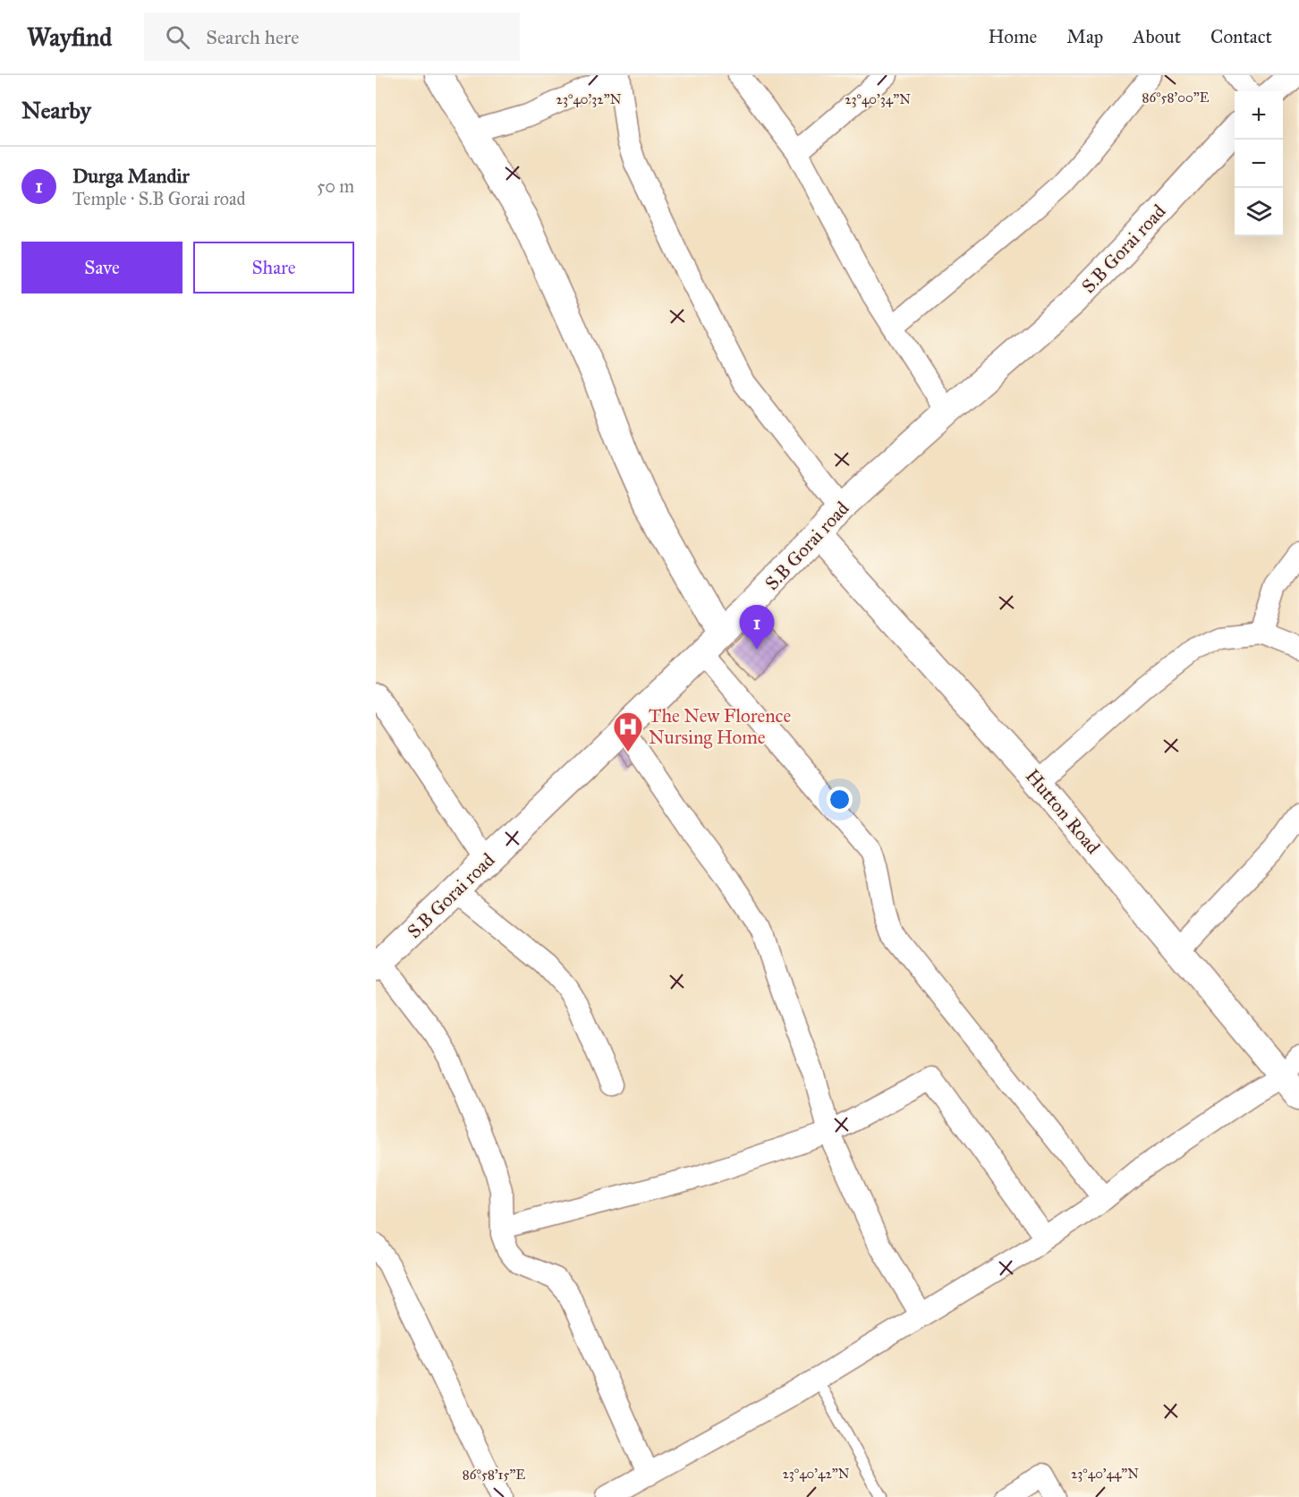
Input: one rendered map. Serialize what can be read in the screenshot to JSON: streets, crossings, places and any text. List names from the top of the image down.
{
  "streets": {
    "street": ["S.B Gorai road", "Hutton Road"]
  },
  "crossings": [
    ["S.B Gorai road", "Hutton Road"]
  ],
  "places": {
    "hospital": ["The New Florence Nursing Home"]
  },
  "page": {
    "header": "Wayfind",
    "search": "Search here",
    "nav": [
      "Home",
      "Map",
      "About",
      "Contact"
    ],
    "heading": "Nearby",
    "map_buttons": ["+", "−"],
    "list": [
      {
        "mark": "1",
        "name": "Durga Mandir",
        "note": "Temple · S.B Gorai road",
        "value": "50 m"
      }
    ],
    "buttons": ["Save", "Share"],
    "pins": "1"
  },
  "coordinates": [
    "86°58'00\"E",
    "23°40'32\"N",
    "23°40'34\"N",
    "23°40'42\"N",
    "23°40'44\"N",
    "86°58'15\"E"
  ]
}
